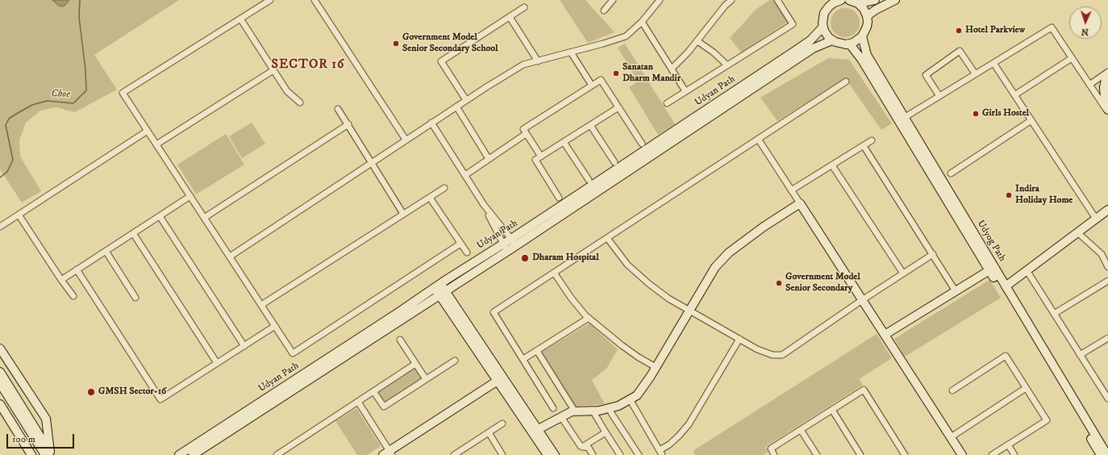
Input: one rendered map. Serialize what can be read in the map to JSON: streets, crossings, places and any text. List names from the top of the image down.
{
  "streets": {
    "main road": ["Udyan Path", "Udyog Path"]
  },
  "districts": ["SECTOR 16"],
  "water": ["Choe"],
  "places": [
    "Hotel Parkview",
    "Government Model Senior Secondary School",
    "Sanatan Dharm Mandir",
    "Girls Hostel",
    "Indira Holiday Home",
    "Dharam Hospital",
    "Government Model Senior Secondary",
    "GMSH Sector-16"
  ],
  "scale_bar": "100 m",
  "north": "bottom"
}
